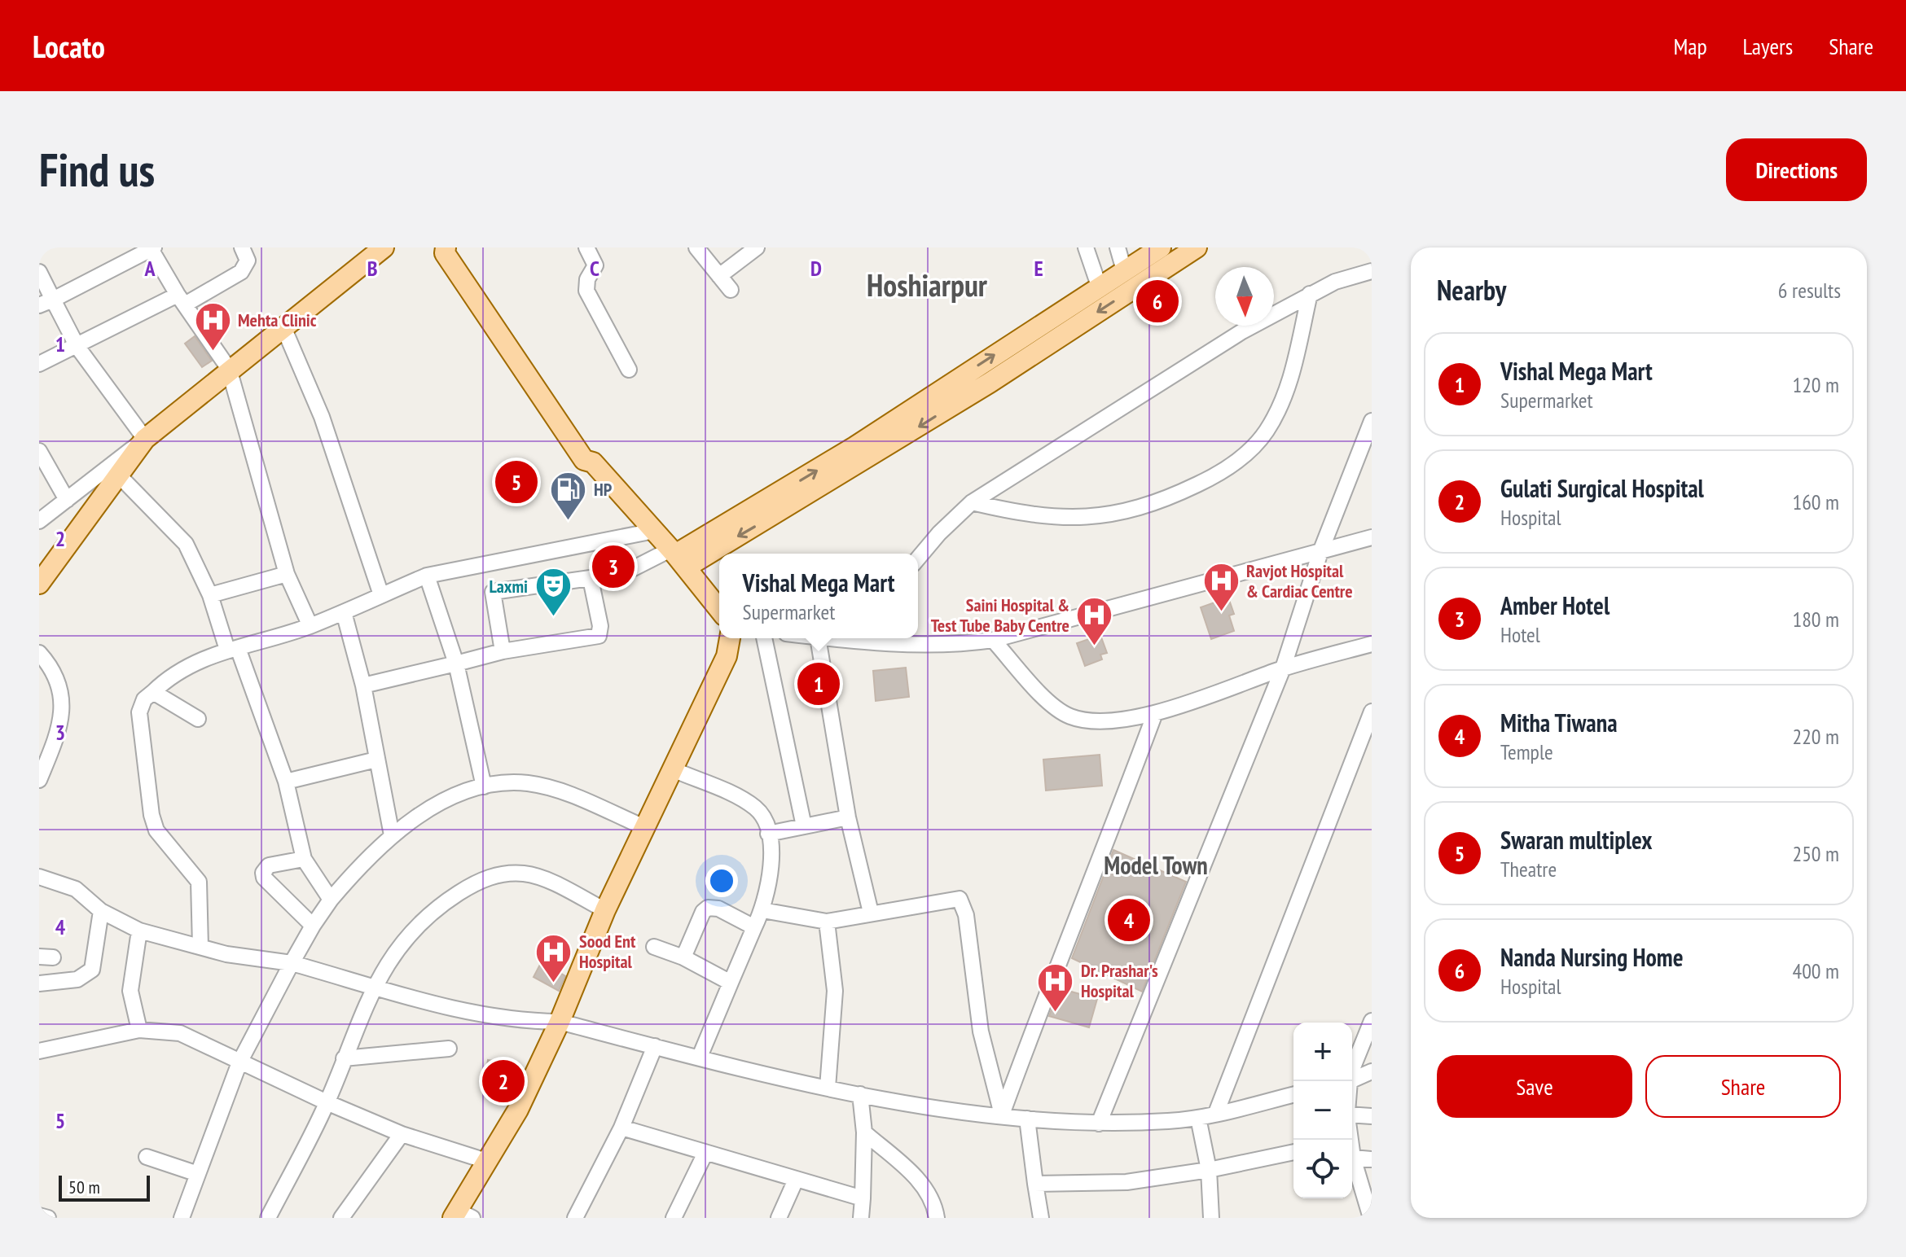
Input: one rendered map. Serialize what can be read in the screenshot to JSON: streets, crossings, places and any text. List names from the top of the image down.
{
  "districts": ["Hoshiarpur", "Model Town"],
  "places": {
    "hospital": [
      "Mehta Clinic",
      "Ravjot Hospital & Cardiac Centre",
      "Saini Hospital & Test Tube Baby Centre",
      "Sood Ent Hospital",
      "Dr. Prashar's Hospital"
    ],
    "fuel station": ["HP"],
    "theatre": ["Laxmi"]
  },
  "scale_bar": "50 m",
  "north": "bottom",
  "page": {
    "header": "Locato",
    "nav": ["Map", "Layers", "Share"],
    "buttons": [
      "Directions",
      ["Save", "Share"]
    ],
    "title": "Find us",
    "heading": ["Nearby", "6 results"],
    "pins": [
      "6",
      "5",
      "3",
      "1",
      "4",
      "2"
    ],
    "list": [
      {
        "mark": "1",
        "name": "Vishal Mega Mart",
        "note": "Supermarket",
        "value": "120 m"
      },
      {
        "mark": "2",
        "name": "Gulati Surgical Hospital",
        "note": "Hospital",
        "value": "160 m"
      },
      {
        "mark": "3",
        "name": "Amber Hotel",
        "note": "Hotel",
        "value": "180 m"
      },
      {
        "mark": "4",
        "name": "Mitha Tiwana",
        "note": "Temple",
        "value": "220 m"
      },
      {
        "mark": "5",
        "name": "Swaran multiplex",
        "note": "Theatre",
        "value": "250 m"
      },
      {
        "mark": "6",
        "name": "Nanda Nursing Home",
        "note": "Hospital",
        "value": "400 m"
      }
    ],
    "popup": ["Vishal Mega Mart", "Supermarket"],
    "map_buttons": ["+", "−"],
    "scale": "50 m"
  },
  "grid": {
    "columns": [
      "A",
      "B",
      "C",
      "D",
      "E"
    ],
    "rows": [
      "1",
      "2",
      "3",
      "4",
      "5"
    ]
  }
}
